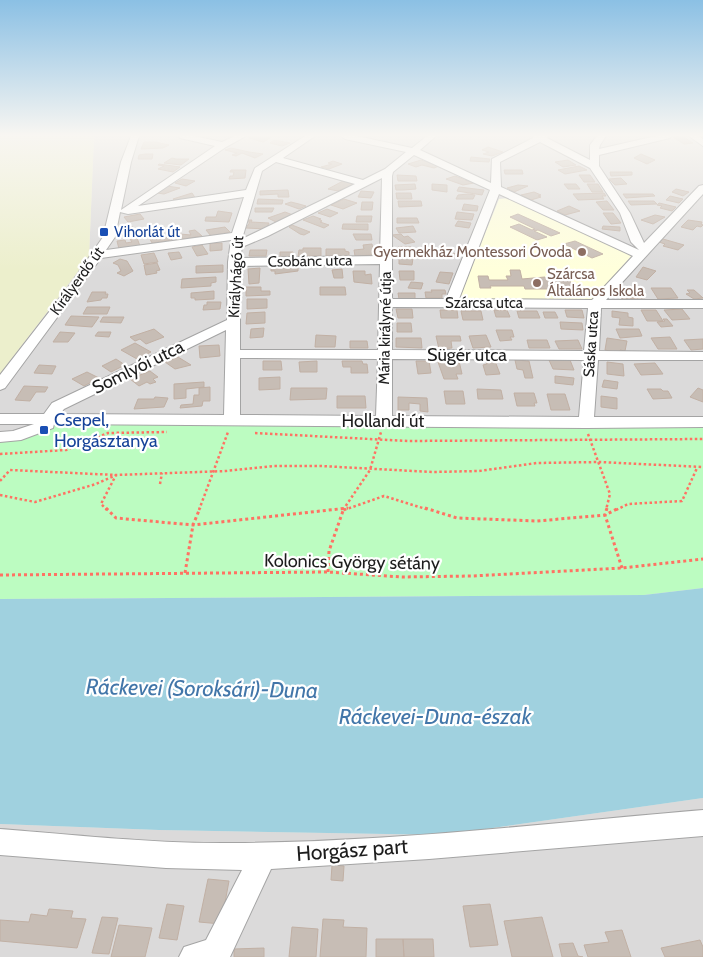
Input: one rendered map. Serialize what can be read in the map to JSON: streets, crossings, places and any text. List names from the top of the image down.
{
  "streets": {
    "street": [
      "Csobánc utca",
      "Királyhágó út",
      "Királyerdő út",
      "Szárcsa utca",
      "Mária királyné útja",
      "Sáska utca",
      "Sügér utca",
      "Somlyói utca",
      "Hollandi út",
      "Horgász part"
    ],
    "path": ["Kolonics György sétány"]
  },
  "crossings": [
    ["Csobánc utca", "Királyhágó út"],
    ["Csobánc utca", "Mária királyné útja"],
    ["Királyhágó út", "Sügér utca"],
    ["Királyhágó út", "Somlyói utca"],
    ["Királyhágó út", "Hollandi út"],
    ["Szárcsa utca", "Mária királyné útja"],
    ["Szárcsa utca", "Sáska utca"],
    ["Mária királyné útja", "Sügér utca"],
    ["Mária királyné útja", "Hollandi út"],
    ["Sáska utca", "Sügér utca"],
    ["Sáska utca", "Hollandi út"],
    ["Somlyói utca", "Hollandi út"]
  ],
  "water": ["Ráckevei (Soroksári)-Duna", "Ráckevei-Duna-észak"],
  "places": {
    "transit": ["Vihorlát út", "Csepel, Horgásztanya"],
    "other": ["Gyermekház Montessori Óvoda", "Szárcsa Általános Iskola"]
  }
}
